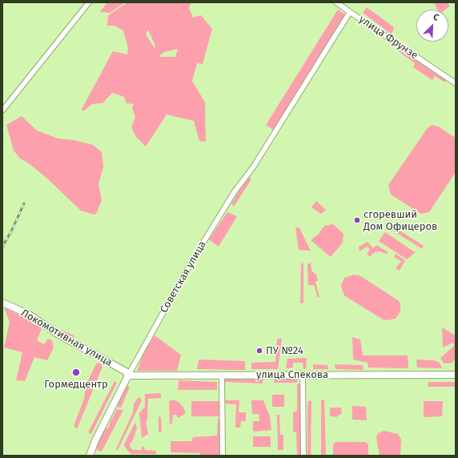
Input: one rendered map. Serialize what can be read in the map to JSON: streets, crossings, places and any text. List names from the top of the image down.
{
  "streets": {
    "main road": ["Советская улица", "Локомотивная улица", "улица Спекова"],
    "street": ["улица Фрунзе"]
  },
  "crossings": [
    ["улица Фрунзе", "Советская улица"],
    ["Советская улица", "Локомотивная улица"],
    ["Советская улица", "улица Спекова"],
    ["Локомотивная улица", "улица Спекова"]
  ],
  "places": ["сгоревший Дом Офицеров", "ПУ №24", "Гормедцентр"],
  "north": "top right"
}
